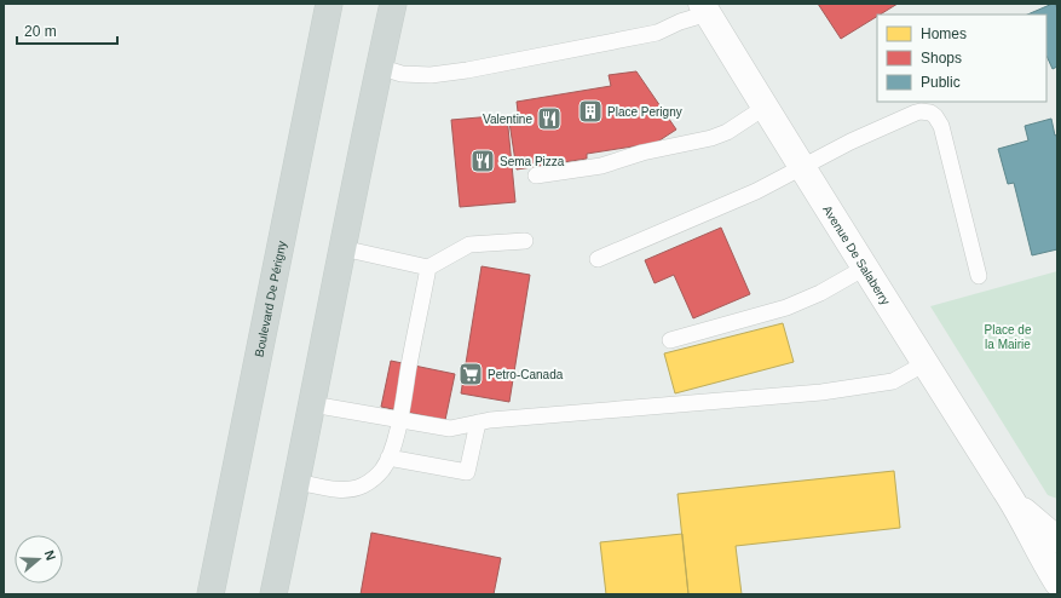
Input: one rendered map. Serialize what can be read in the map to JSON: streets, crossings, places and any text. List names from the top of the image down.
{
  "streets": {
    "main road": ["Boulevard De Périgny"],
    "street": ["Avenue De Salaberry"]
  },
  "parks": ["Place de la Mairie"],
  "places": {
    "building": ["Place Perigny"],
    "restaurant": ["Valentine", "Sema Pizza"],
    "supermarket": ["Petro-Canada"]
  },
  "legend": ["Homes", "Shops", "Public"],
  "scale_bar": "20 m",
  "north": "right"
}
